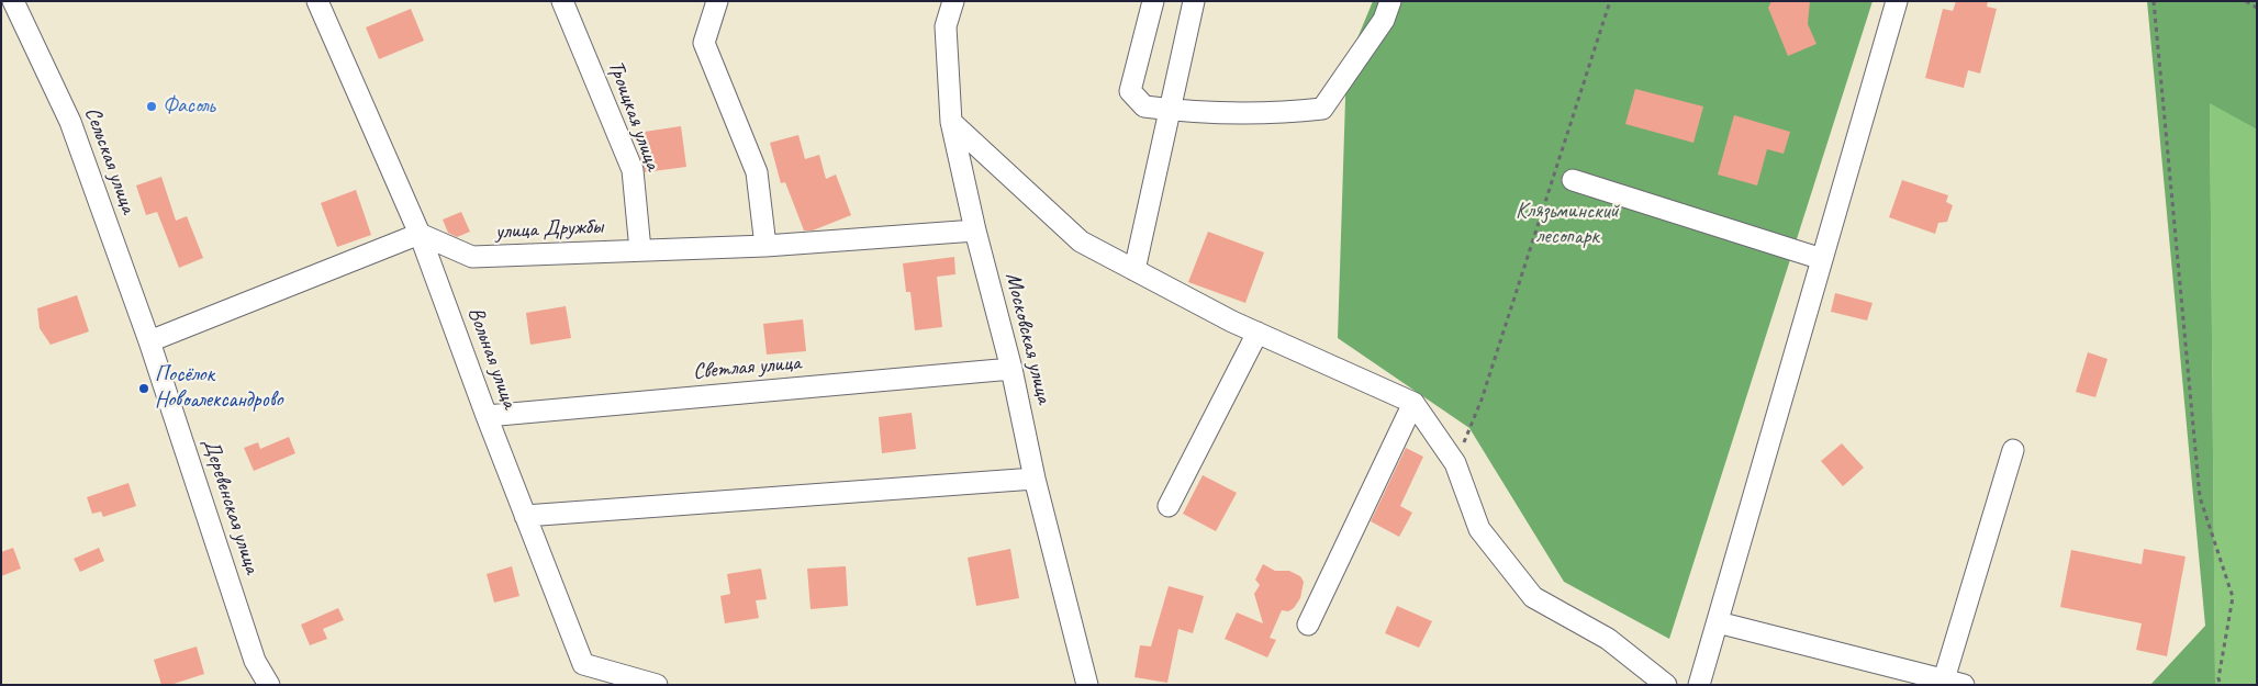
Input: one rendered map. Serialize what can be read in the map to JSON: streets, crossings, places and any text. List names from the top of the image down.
{
  "streets": {
    "street": [
      "Троицкая улица",
      "Сельская улица",
      "улица Дружбы",
      "Московская улица",
      "Вольная улица",
      "Светлая улица",
      "Деревенская улица"
    ]
  },
  "crossings": [
    ["Троицкая улица", "улица Дружбы"],
    ["Сельская улица", "Деревенская улица"],
    ["улица Дружбы", "Московская улица"],
    ["улица Дружбы", "Вольная улица"],
    ["Московская улица", "Светлая улица"],
    ["Вольная улица", "Светлая улица"]
  ],
  "parks": ["Клязьминский лесопарк"],
  "places": ["Фасоль", "Посёлок Новоалександрово"]
}
